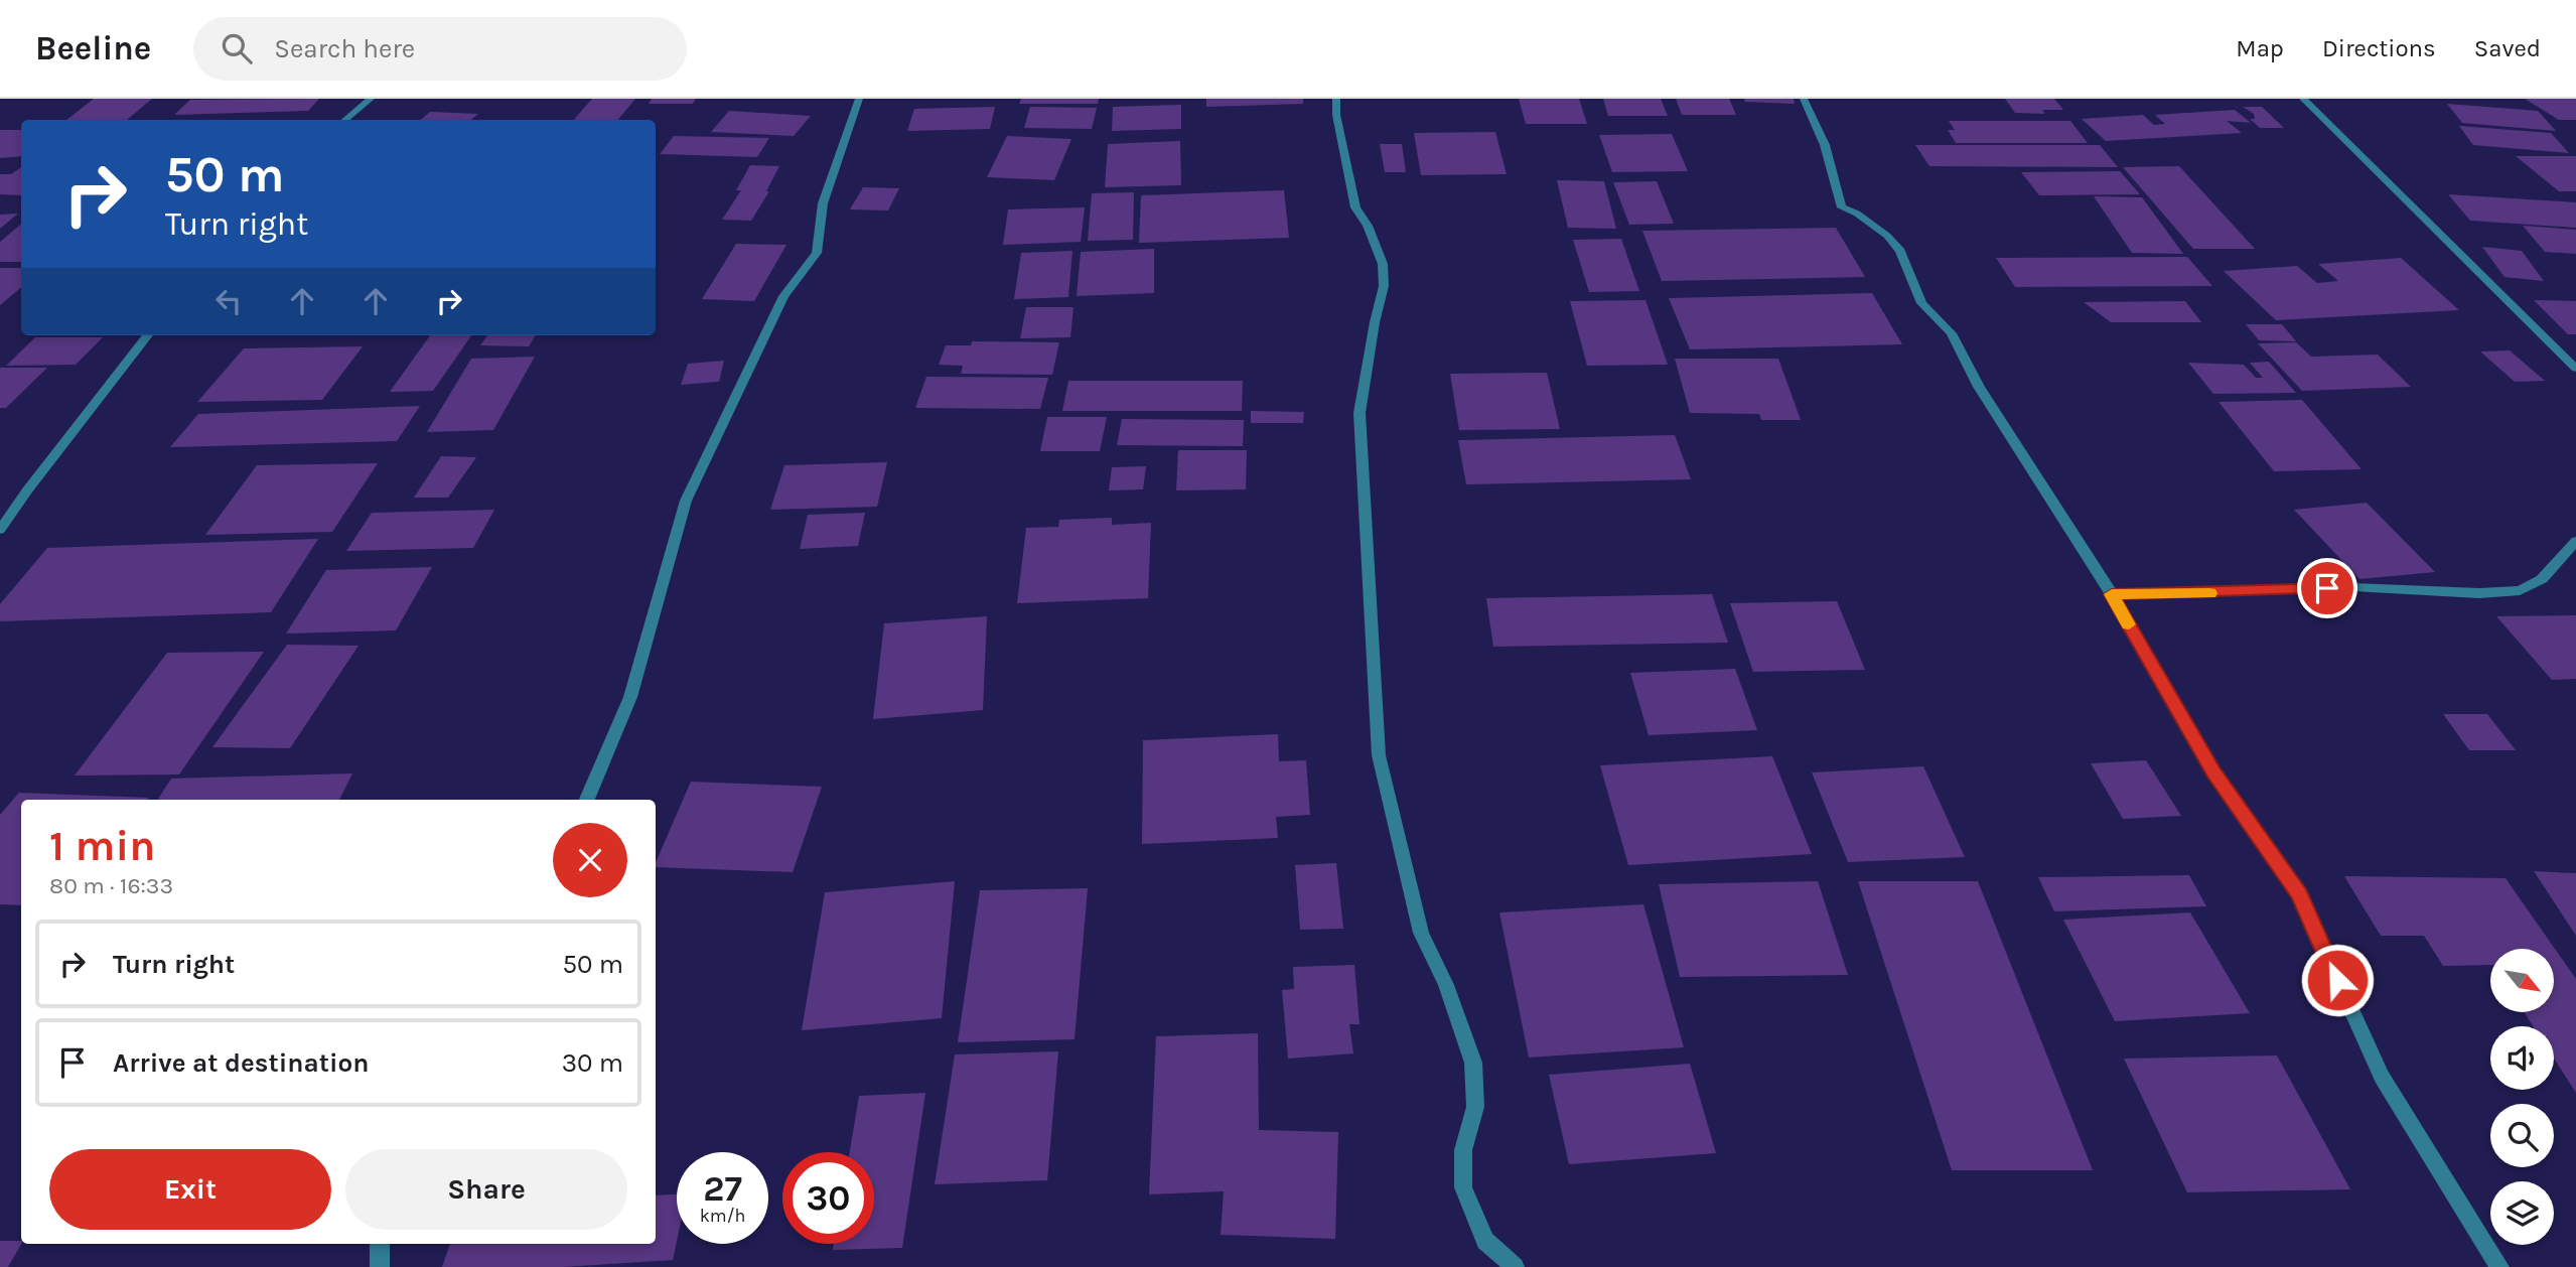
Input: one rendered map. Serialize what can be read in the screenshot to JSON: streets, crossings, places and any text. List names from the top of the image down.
{
  "north": "bottom right",
  "page": {
    "header": "Beeline",
    "search": "Search here",
    "nav": ["Map", "Directions", "Saved"],
    "turn": ["50 m", "Turn right"],
    "heading": ["1 min", "80 m · 16:33"],
    "list": [
      {
        "name": "Turn right",
        "value": "50 m"
      },
      {
        "name": "Arrive at destination",
        "value": "30 m"
      }
    ],
    "buttons": ["Exit", "Share"],
    "speed": "27 km/h",
    "limit": "30"
  }
}
